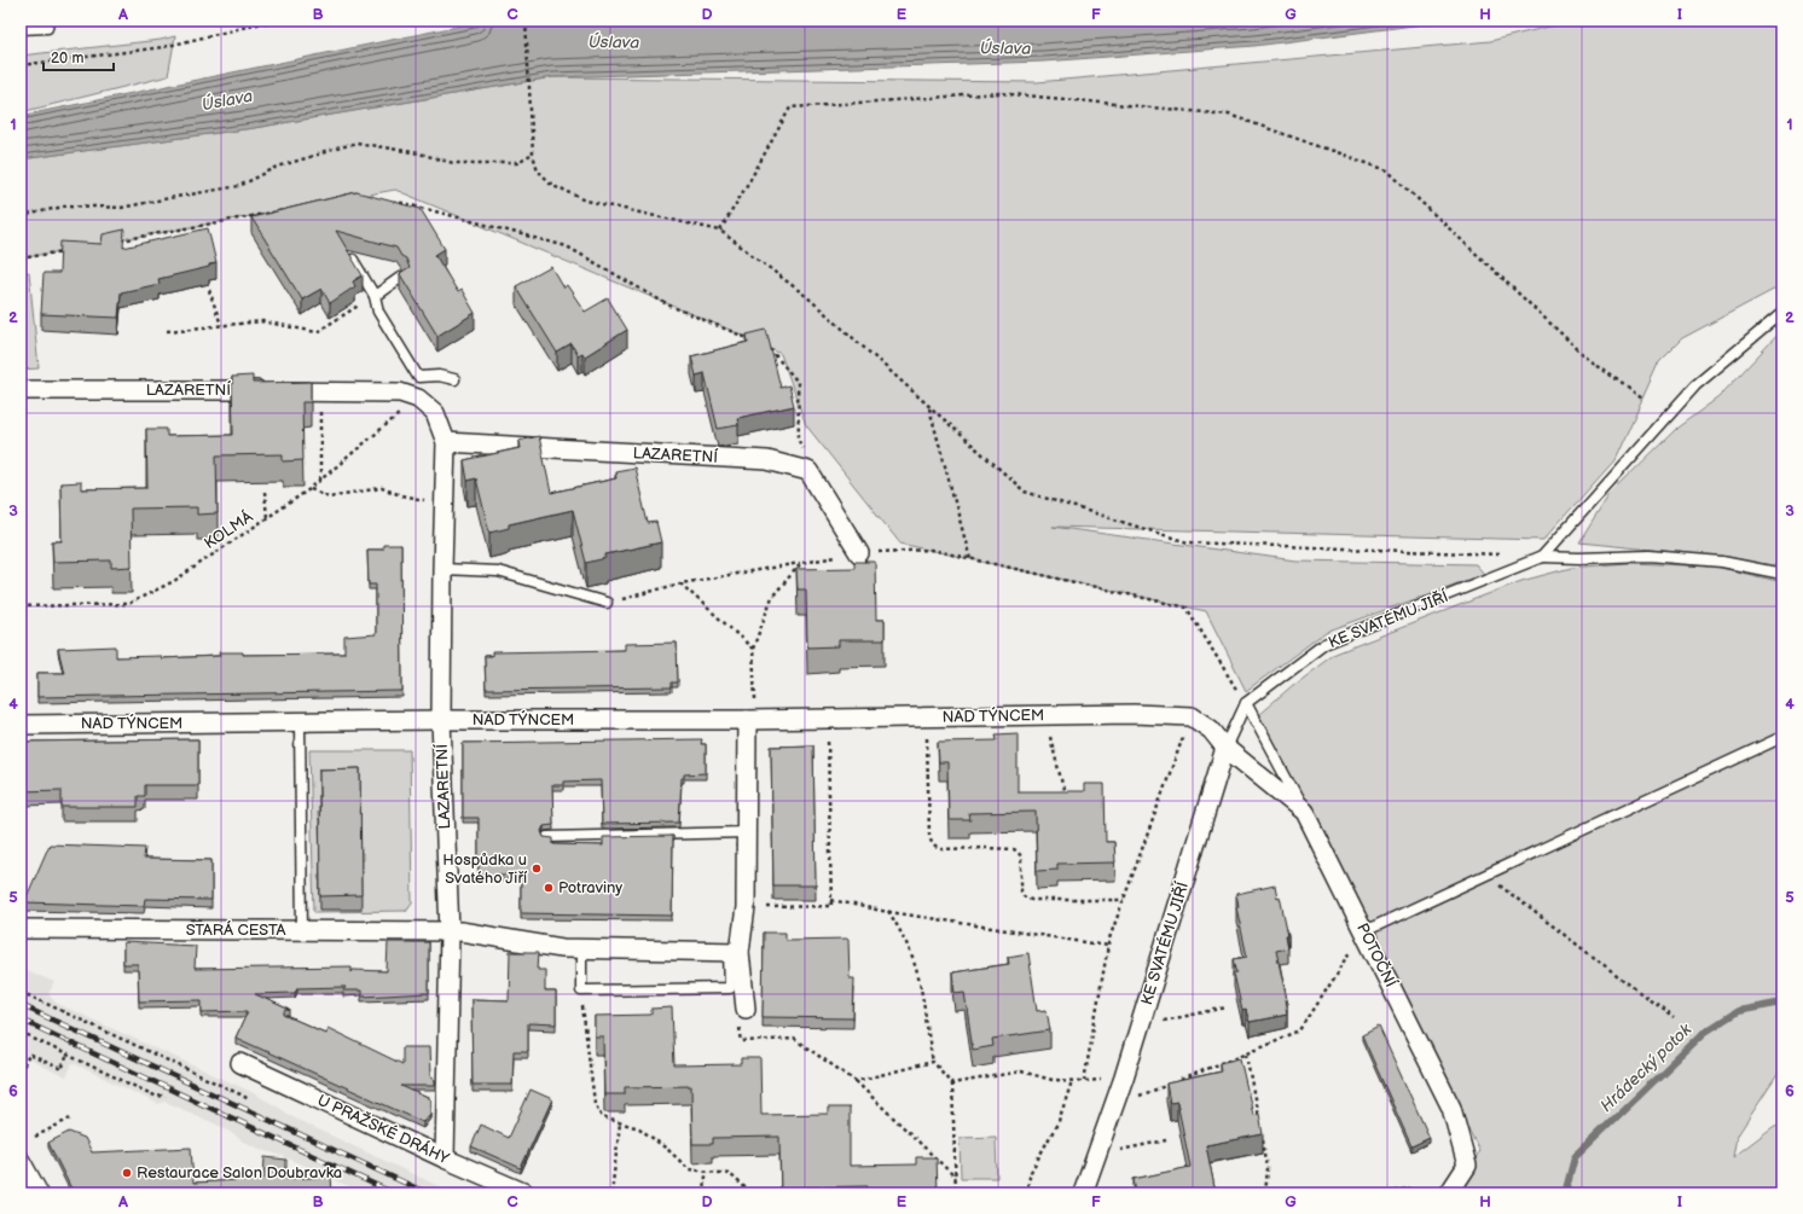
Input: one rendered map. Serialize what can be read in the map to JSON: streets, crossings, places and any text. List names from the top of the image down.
{
  "streets": {
    "street": [
      "LAZARETNÍ",
      "KE SVATÉMU JIŘÍ",
      "NAD TÝNCEM",
      "STARÁ CESTA",
      "POTOČNÍ",
      "U PRAŽSKÉ DRÁHY"
    ],
    "path": ["KOLMÁ"]
  },
  "crossings": [
    ["LAZARETNÍ", "KOLMÁ"],
    ["LAZARETNÍ", "NAD TÝNCEM"],
    ["LAZARETNÍ", "STARÁ CESTA"],
    ["LAZARETNÍ", "U PRAŽSKÉ DRÁHY"],
    ["KE SVATÉMU JIŘÍ", "POTOČNÍ"]
  ],
  "water": ["Úslava", "Hrádecký potok"],
  "places": ["Hospůdka u Svatého Jiří", "Potraviny", "Restaurace Salon Doubravka"],
  "scale_bar": "20 m",
  "grid": {
    "columns": [
      "A",
      "B",
      "C",
      "D",
      "E",
      "F",
      "G",
      "H",
      "I"
    ],
    "rows": [
      "1",
      "2",
      "3",
      "4",
      "5",
      "6"
    ]
  }
}
